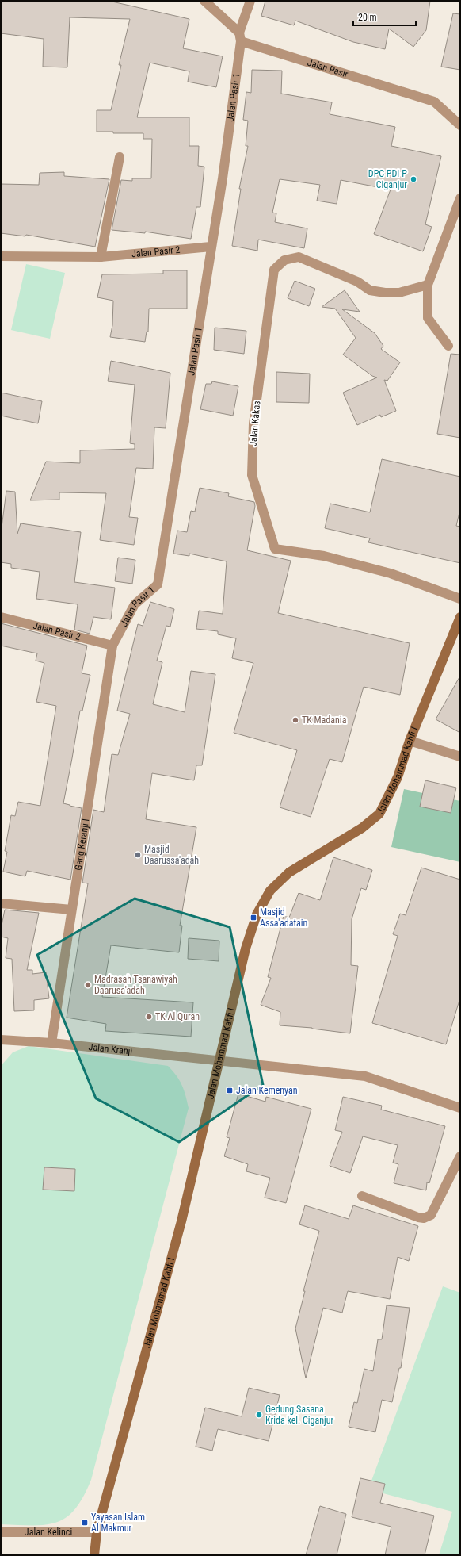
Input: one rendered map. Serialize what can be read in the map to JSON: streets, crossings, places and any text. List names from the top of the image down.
{
  "streets": {
    "main road": ["Jalan Mohammad Kahfi I"],
    "street": [
      "Jalan Pasir",
      "Jalan Pasir 1",
      "Jalan Pasir 2",
      "Jalan Kakas",
      "Gang Keranji I",
      "Jalan Kranji",
      "Jalan Kelinci"
    ]
  },
  "crossings": [
    ["Jalan Pasir", "Jalan Pasir 1"],
    ["Jalan Pasir 1", "Jalan Pasir 2"],
    ["Jalan Pasir 1", "Gang Keranji I"],
    ["Jalan Pasir 2", "Gang Keranji I"],
    ["Jalan Mohammad Kahfi I", "Jalan Kranji"],
    ["Jalan Mohammad Kahfi I", "Jalan Kelinci"],
    ["Gang Keranji I", "Jalan Kranji"]
  ],
  "places": {
    "other": [
      "DPC PDI-P Ciganjur",
      "TK Madania",
      "Masjid Daarussa'adah",
      "Madrasah Tsanawiyah Daarusa'adah",
      "TK Al Quran",
      "Gedung Sasana Krida kel. Ciganjur"
    ],
    "transit": ["Masjid Assa'adatain", "Jalan Kemenyan", "Yayasan Islam Al Makmur"]
  },
  "scale_bar": "20 m"
}
